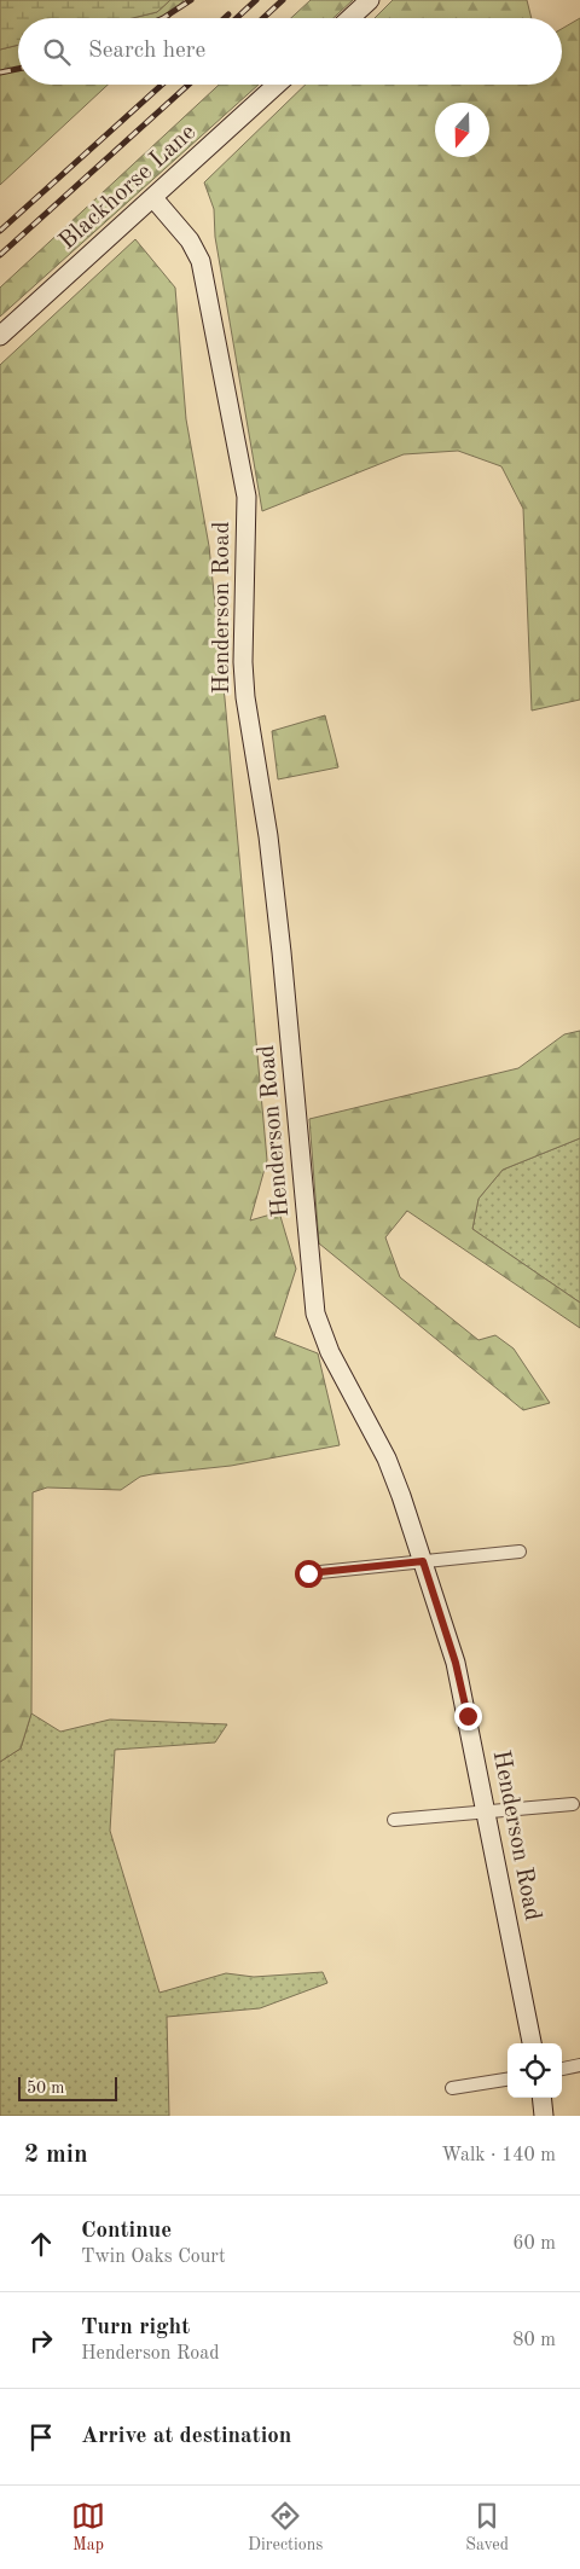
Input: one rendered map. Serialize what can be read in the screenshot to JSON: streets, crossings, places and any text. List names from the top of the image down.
{
  "streets": {
    "street": ["Blackhorse Lane", "Henderson Road"]
  },
  "crossings": [
    ["Blackhorse Lane", "Henderson Road"]
  ],
  "scale_bar": "50 m",
  "north": "bottom",
  "page": {
    "search": "Search here",
    "scale": "50 m",
    "heading": ["2 min", "Walk · 140 m"],
    "list": [
      ["Continue", "Twin Oaks Court", "60 m"],
      ["Turn right", "Henderson Road", "80 m"],
      "Arrive at destination"
    ],
    "nav": ["Map", "Directions", "Saved"]
  }
}
